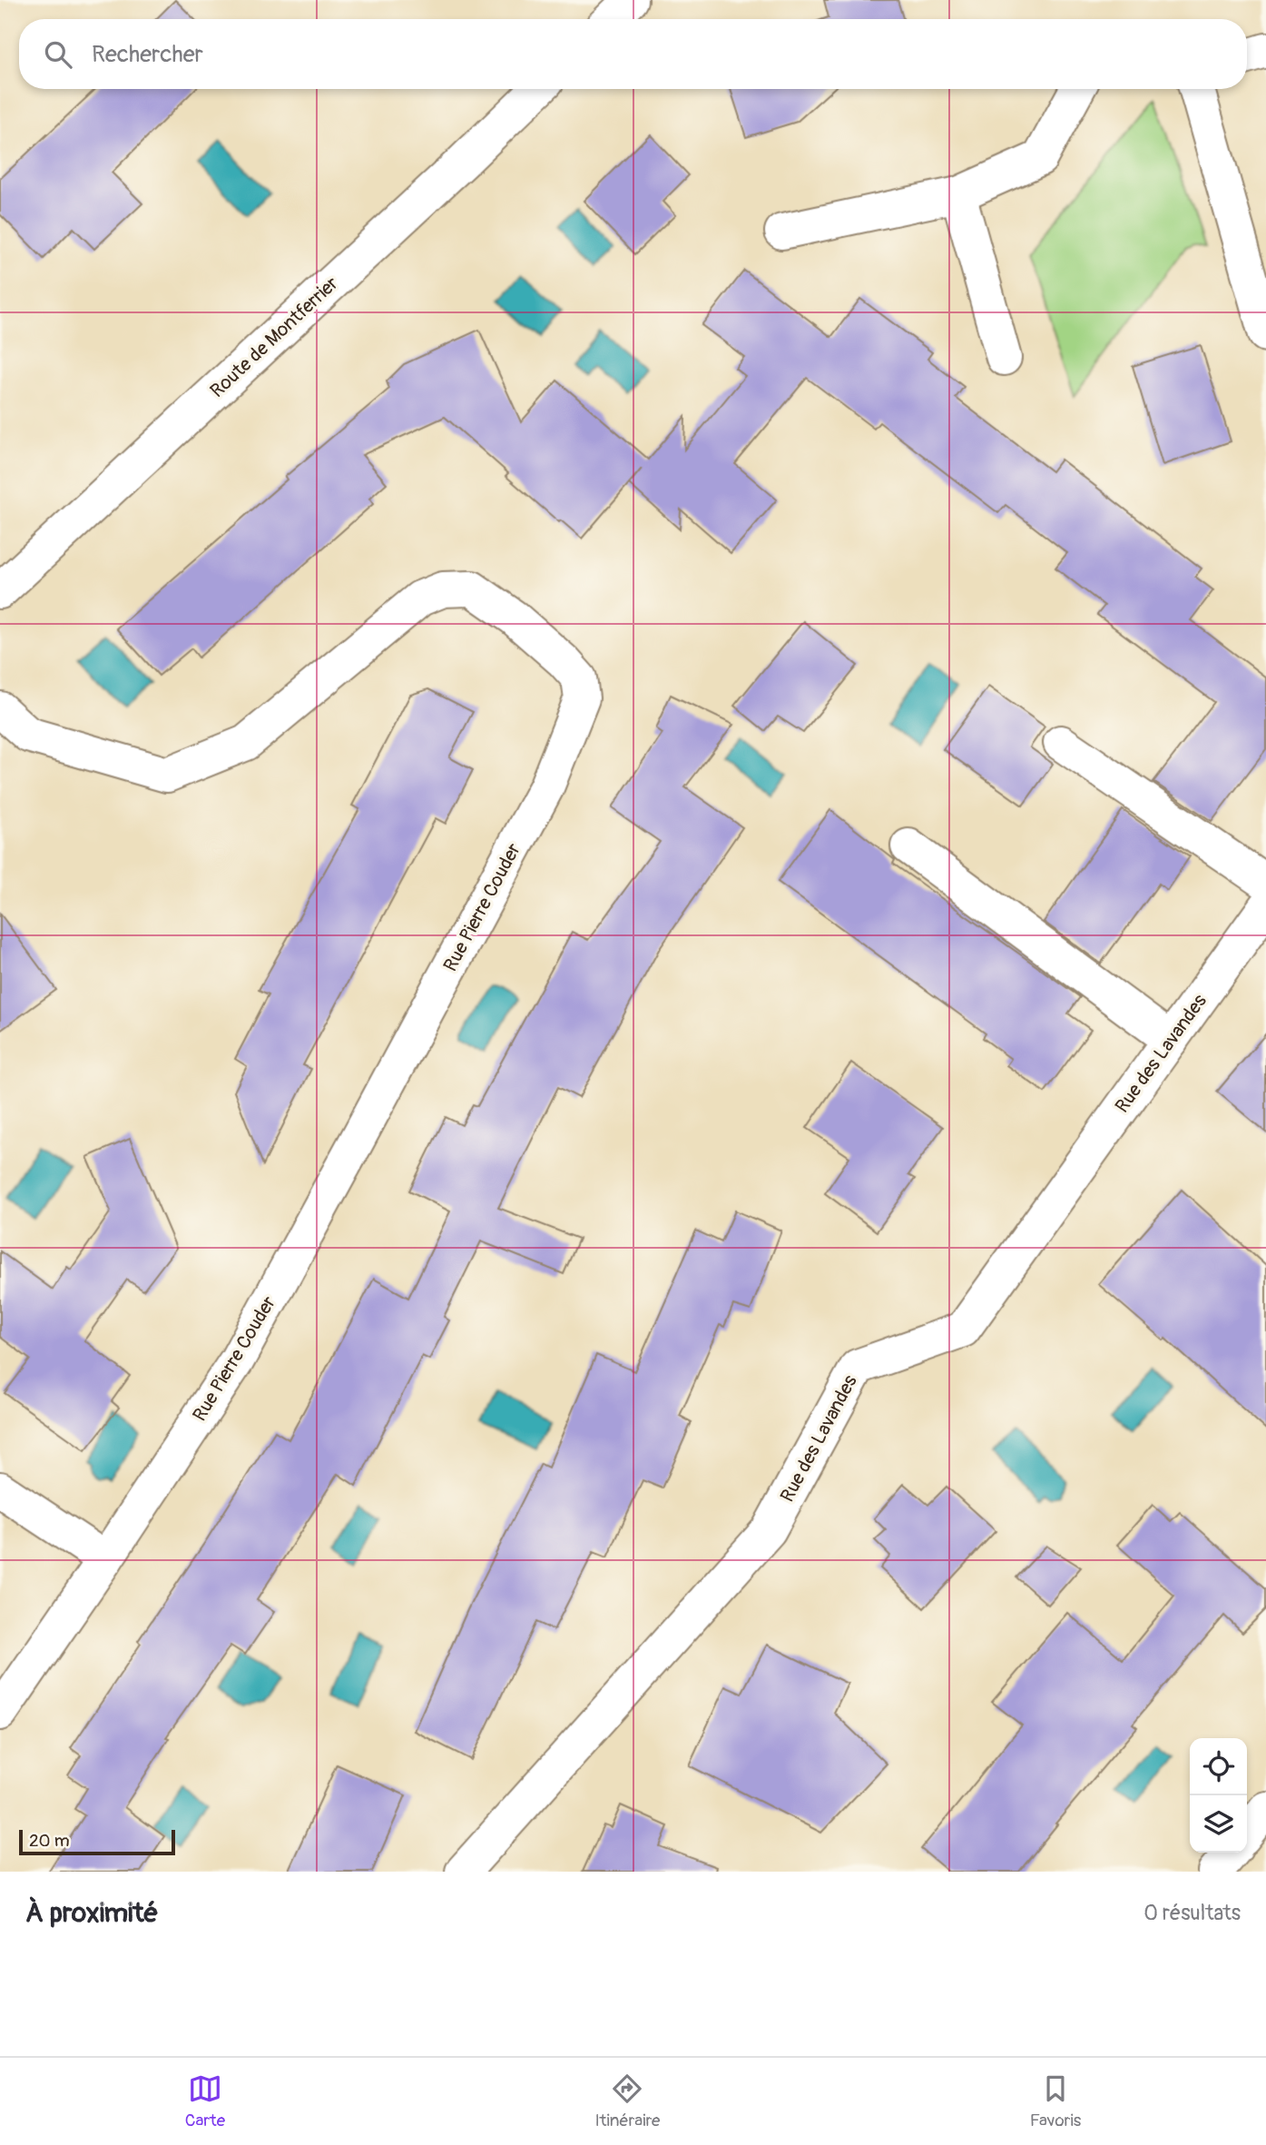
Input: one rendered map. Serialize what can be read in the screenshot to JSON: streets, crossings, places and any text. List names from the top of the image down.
{
  "streets": {
    "street": ["Route de Montferrier", "Rue Pierre Couder", "Rue des Lavandes"]
  },
  "scale_bar": "20 m",
  "page": {
    "search": "Rechercher",
    "scale": "20 m",
    "heading": ["À proximité", "0 résultats"],
    "nav": ["Carte", "Itinéraire", "Favoris"]
  }
}
